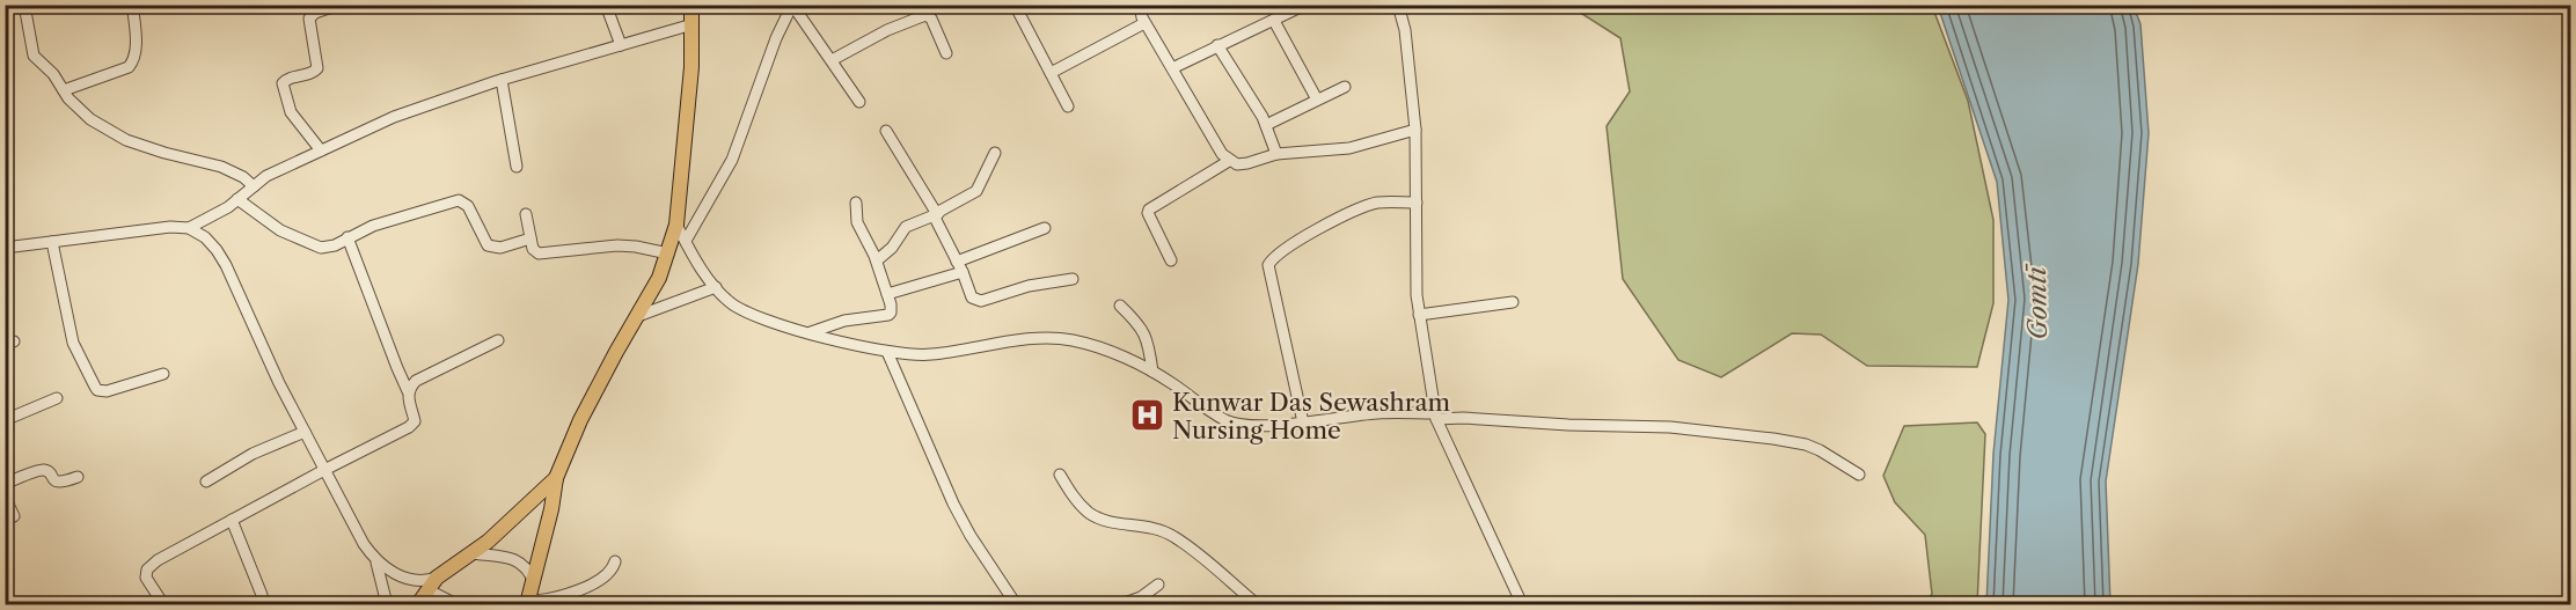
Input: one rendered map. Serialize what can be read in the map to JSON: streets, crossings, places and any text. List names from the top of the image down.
{
  "water": ["Gomtī"],
  "places": {
    "hospital": ["Kunwar Das Sewashram Nursing Home"]
  }
}
